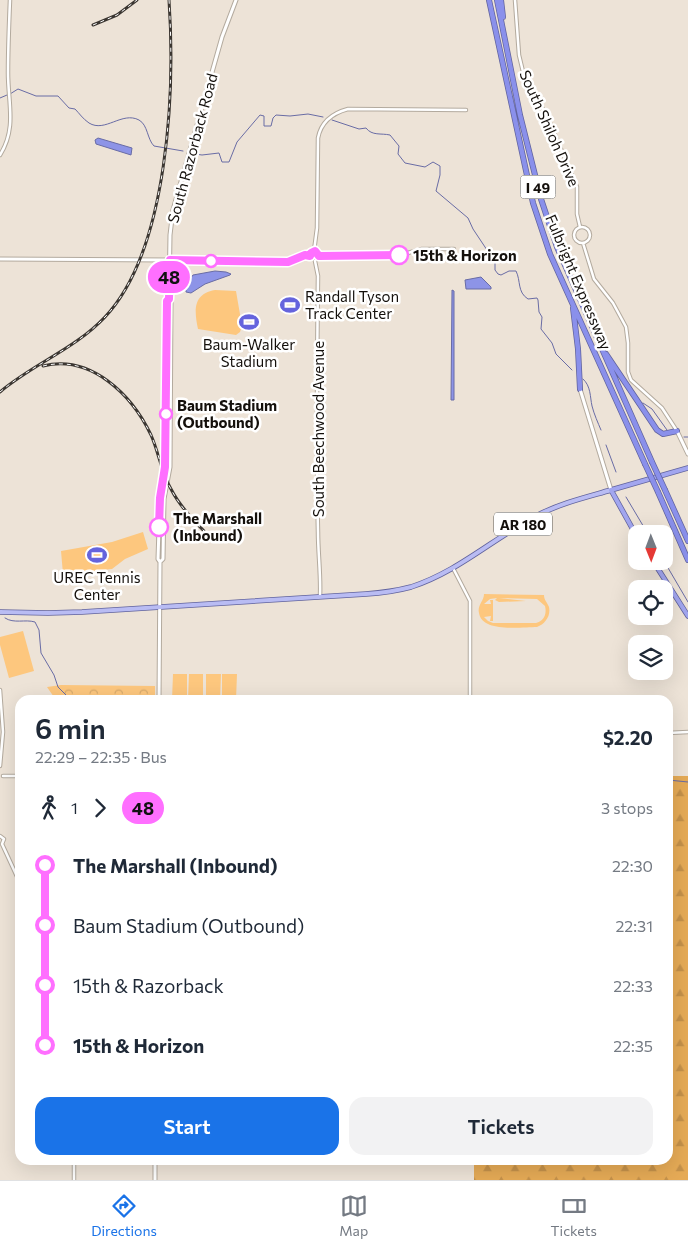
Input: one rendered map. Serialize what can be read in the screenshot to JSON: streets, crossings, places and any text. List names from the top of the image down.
{
  "streets": {
    "highway": ["I 49", "Fulbright Expressway"],
    "main road": ["South Razorback Road", "AR 180"],
    "street": ["South Shiloh Drive", "South Beechwood Avenue"]
  },
  "crossings": [
    ["South Razorback Road", "AR 180"],
    ["I 49", "Fulbright Expressway"],
    ["South Beechwood Avenue", "AR 180"]
  ],
  "places": {
    "other": ["15th & Horizon", "Baum Stadium (Outbound)", "The Marshall (Inbound)"],
    "sports": ["Randall Tyson Track Center", "Baum-Walker Stadium", "UREC Tennis Center"]
  },
  "lines": ["bus line 48"],
  "north": "bottom",
  "page": {
    "on_map": "48",
    "heading": ["6 min", "22:29 – 22:35 · Bus", "$2.20"],
    "legs": ["1", "48", "3 stops"],
    "list": [
      {
        "name": "The Marshall (Inbound)",
        "value": "22:30"
      },
      {
        "name": "Baum Stadium (Outbound)",
        "value": "22:31"
      },
      {
        "name": "15th & Razorback",
        "value": "22:33"
      },
      {
        "name": "15th & Horizon",
        "value": "22:35"
      }
    ],
    "buttons": ["Start", "Tickets"],
    "tabs": ["Directions", "Map", "Tickets"]
  }
}
